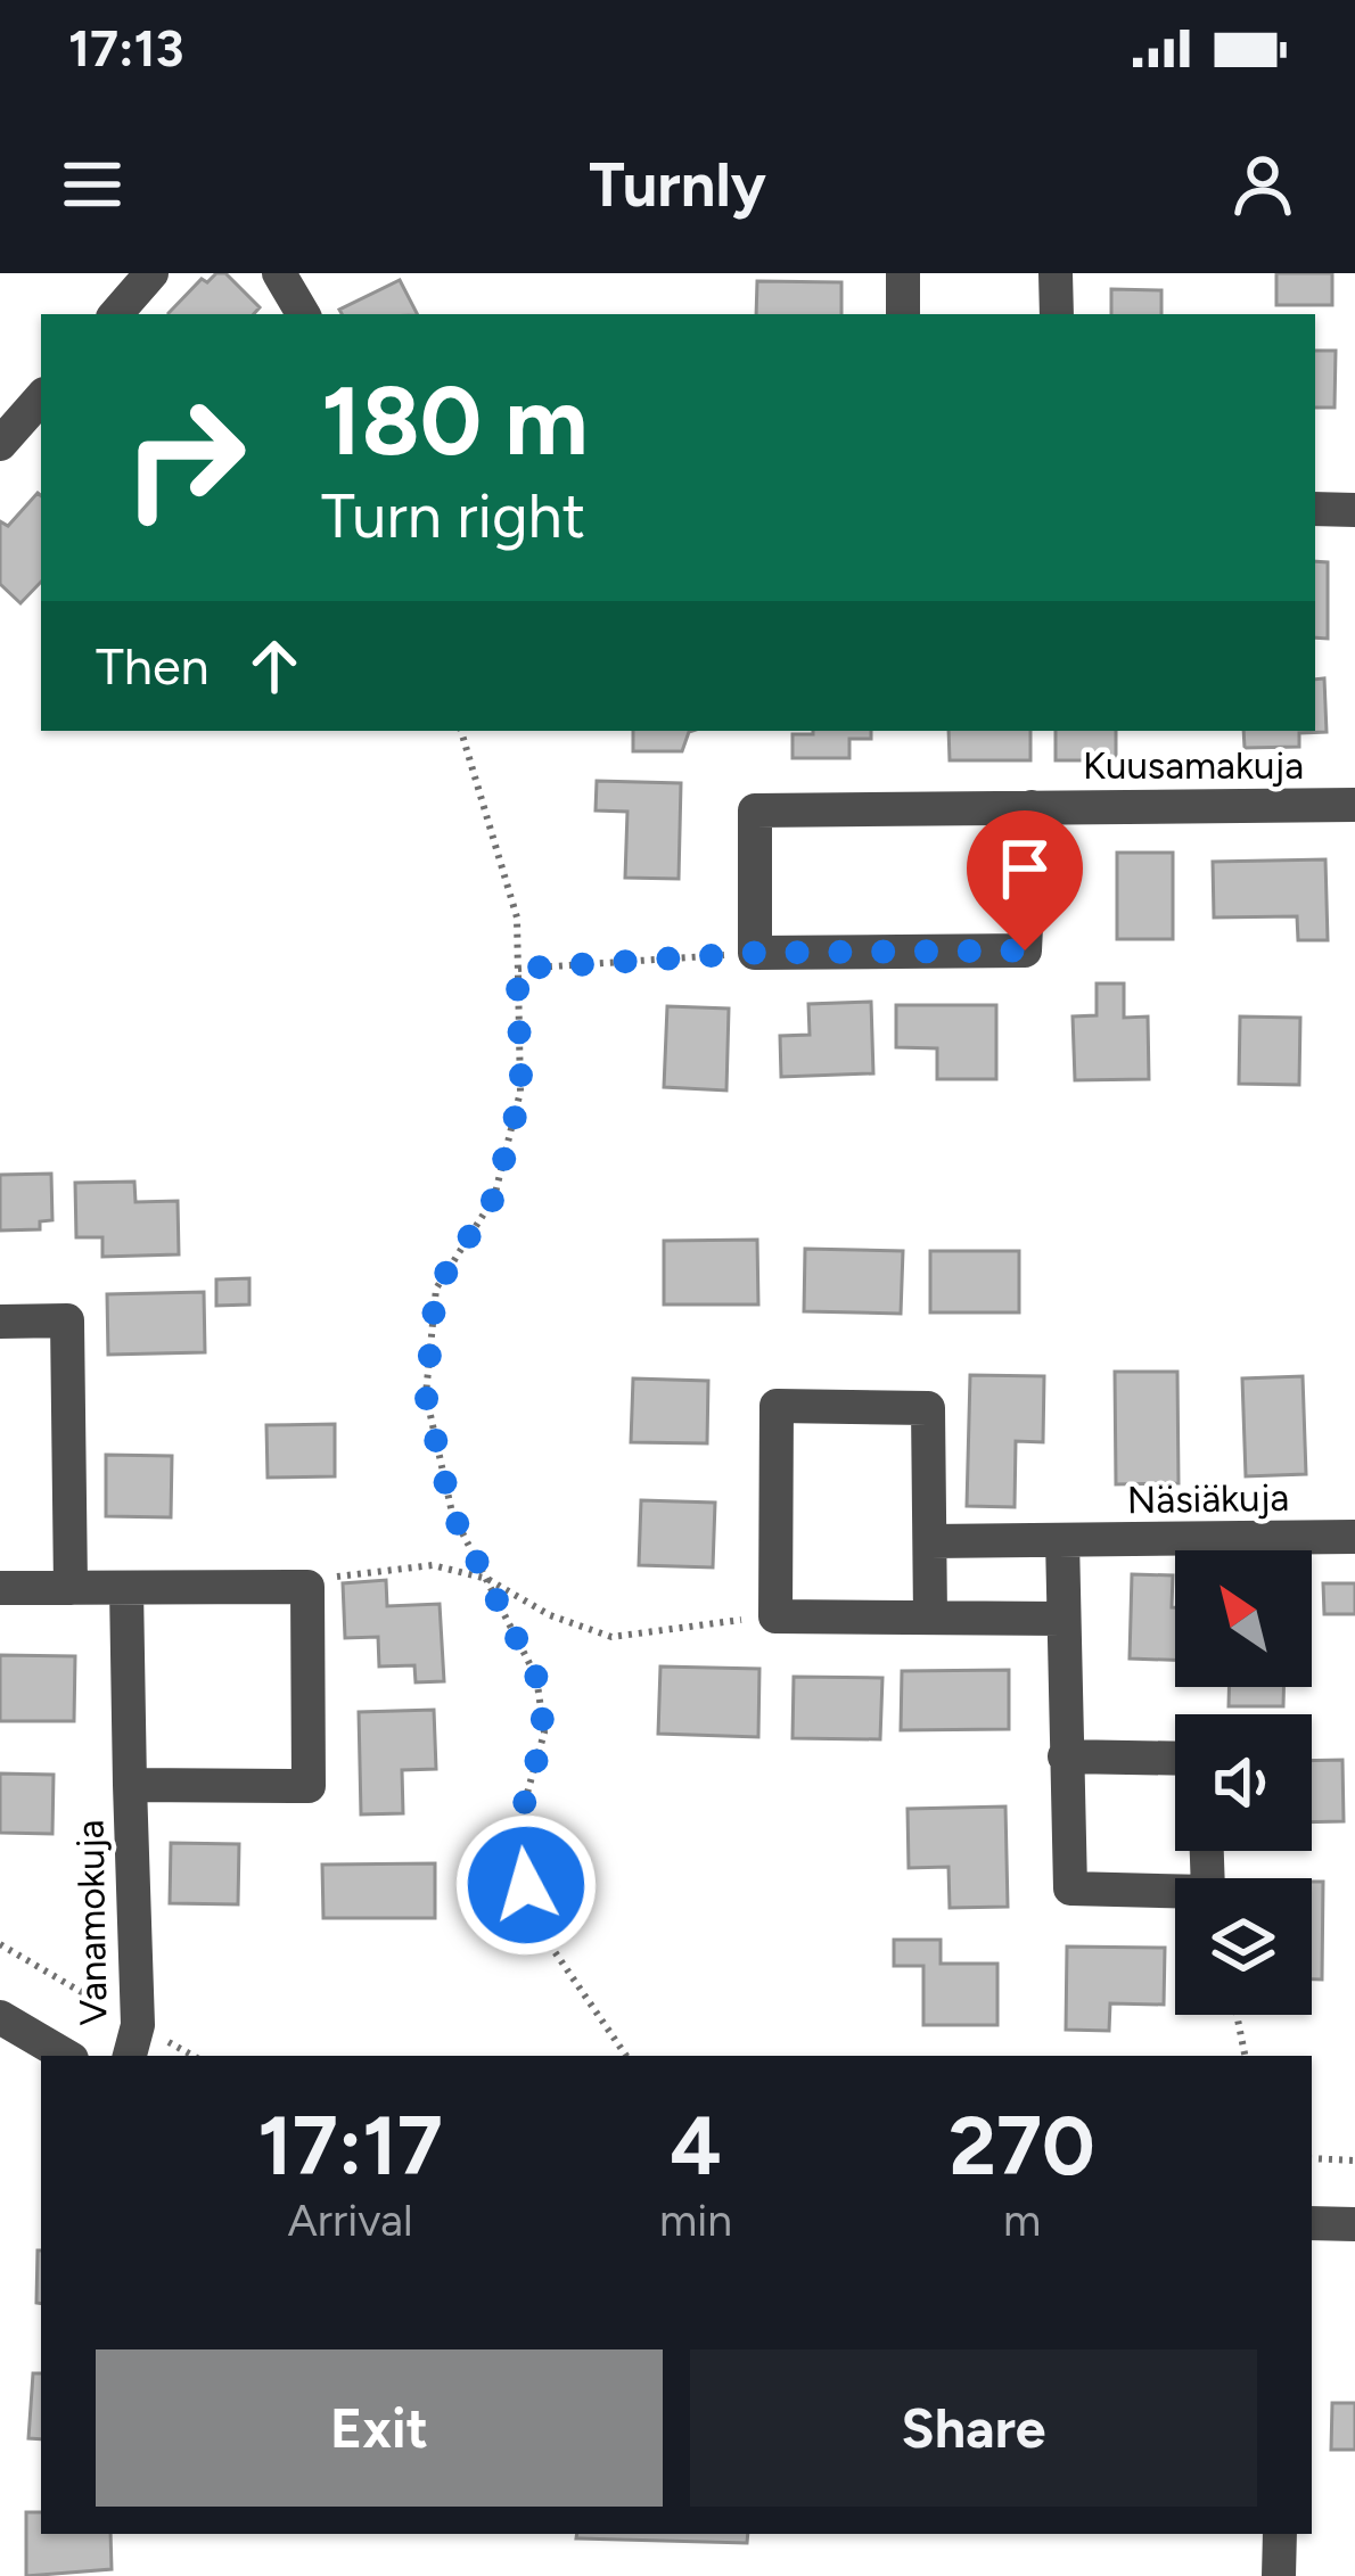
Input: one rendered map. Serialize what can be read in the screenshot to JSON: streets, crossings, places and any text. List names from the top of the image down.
{
  "streets": {
    "street": ["Kuusamakuja", "Näsiäkuja", "Vanamokuja"]
  },
  "north": "top left",
  "page": {
    "status": "17:13",
    "header": "Turnly",
    "turn": ["180 m", "Turn right"],
    "then": "Then",
    "eta": [
      "17:17",
      "Arrival",
      "4",
      "min",
      "270",
      "m"
    ],
    "buttons": ["Exit", "Share"]
  }
}
